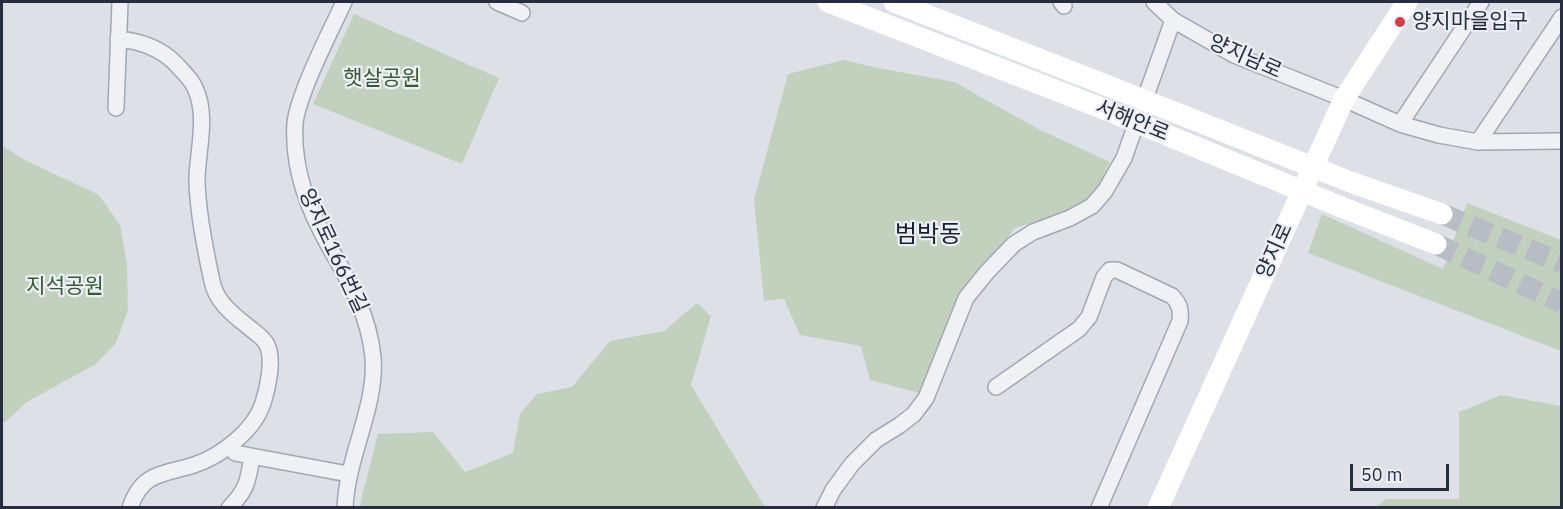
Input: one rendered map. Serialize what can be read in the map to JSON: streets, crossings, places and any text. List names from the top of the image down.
{
  "streets": {
    "main road": ["서해안로", "양지로"],
    "street": ["양지남로", "양지로166번길"]
  },
  "crossings": [
    ["양지남로", "양지로"]
  ],
  "districts": ["범박동"],
  "parks": ["햇살공원", "지석공원"],
  "places": ["양지마을입구"],
  "scale_bar": "50 m"
}
